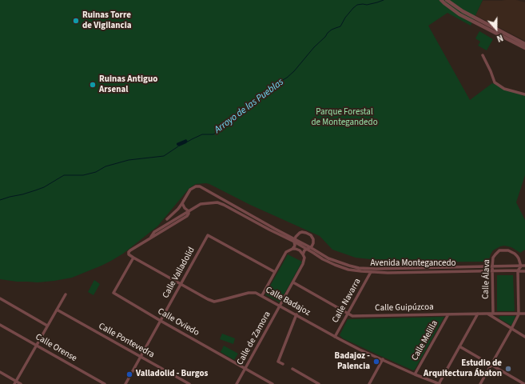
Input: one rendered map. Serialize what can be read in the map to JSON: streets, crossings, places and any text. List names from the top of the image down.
{
  "streets": {
    "street": [
      "Avenida Montegancedo",
      "Calle Valladolid",
      "Calle Álava",
      "Calle Navarra",
      "Calle Badajoz",
      "Calle Guipúzcoa",
      "Calle Oviedo",
      "Calle de Zamora",
      "Calle Pontevedra",
      "Calle Melilla",
      "Calle Orense"
    ]
  },
  "crossings": [
    ["Avenida Montegancedo", "Calle Álava"],
    ["Avenida Montegancedo", "Calle Navarra"],
    ["Avenida Montegancedo", "Calle Badajoz"],
    ["Avenida Montegancedo", "Calle de Zamora"],
    ["Calle Valladolid", "Calle Badajoz"],
    ["Calle Valladolid", "Calle Oviedo"],
    ["Calle Valladolid", "Calle Pontevedra"],
    ["Calle Álava", "Calle Guipúzcoa"],
    ["Calle Navarra", "Calle Badajoz"],
    ["Calle Navarra", "Calle Guipúzcoa"],
    ["Calle Badajoz", "Calle Oviedo"],
    ["Calle Badajoz", "Calle de Zamora"],
    ["Calle Badajoz", "Calle Melilla"],
    ["Calle Guipúzcoa", "Calle de Zamora"],
    ["Calle Guipúzcoa", "Calle Melilla"],
    ["Calle Oviedo", "Calle de Zamora"]
  ],
  "water": ["Arroyo de las Pueblas"],
  "parks": ["Parque Forestal de Montegandedo"],
  "places": [
    "Ruinas Torre de Vigilancia",
    "Ruinas Antiguo Arsenal",
    "Badajoz - Palencia",
    "Estudio de Arquitectura Ábaton",
    "Valladolid - Burgos"
  ],
  "north": "bottom"
}
